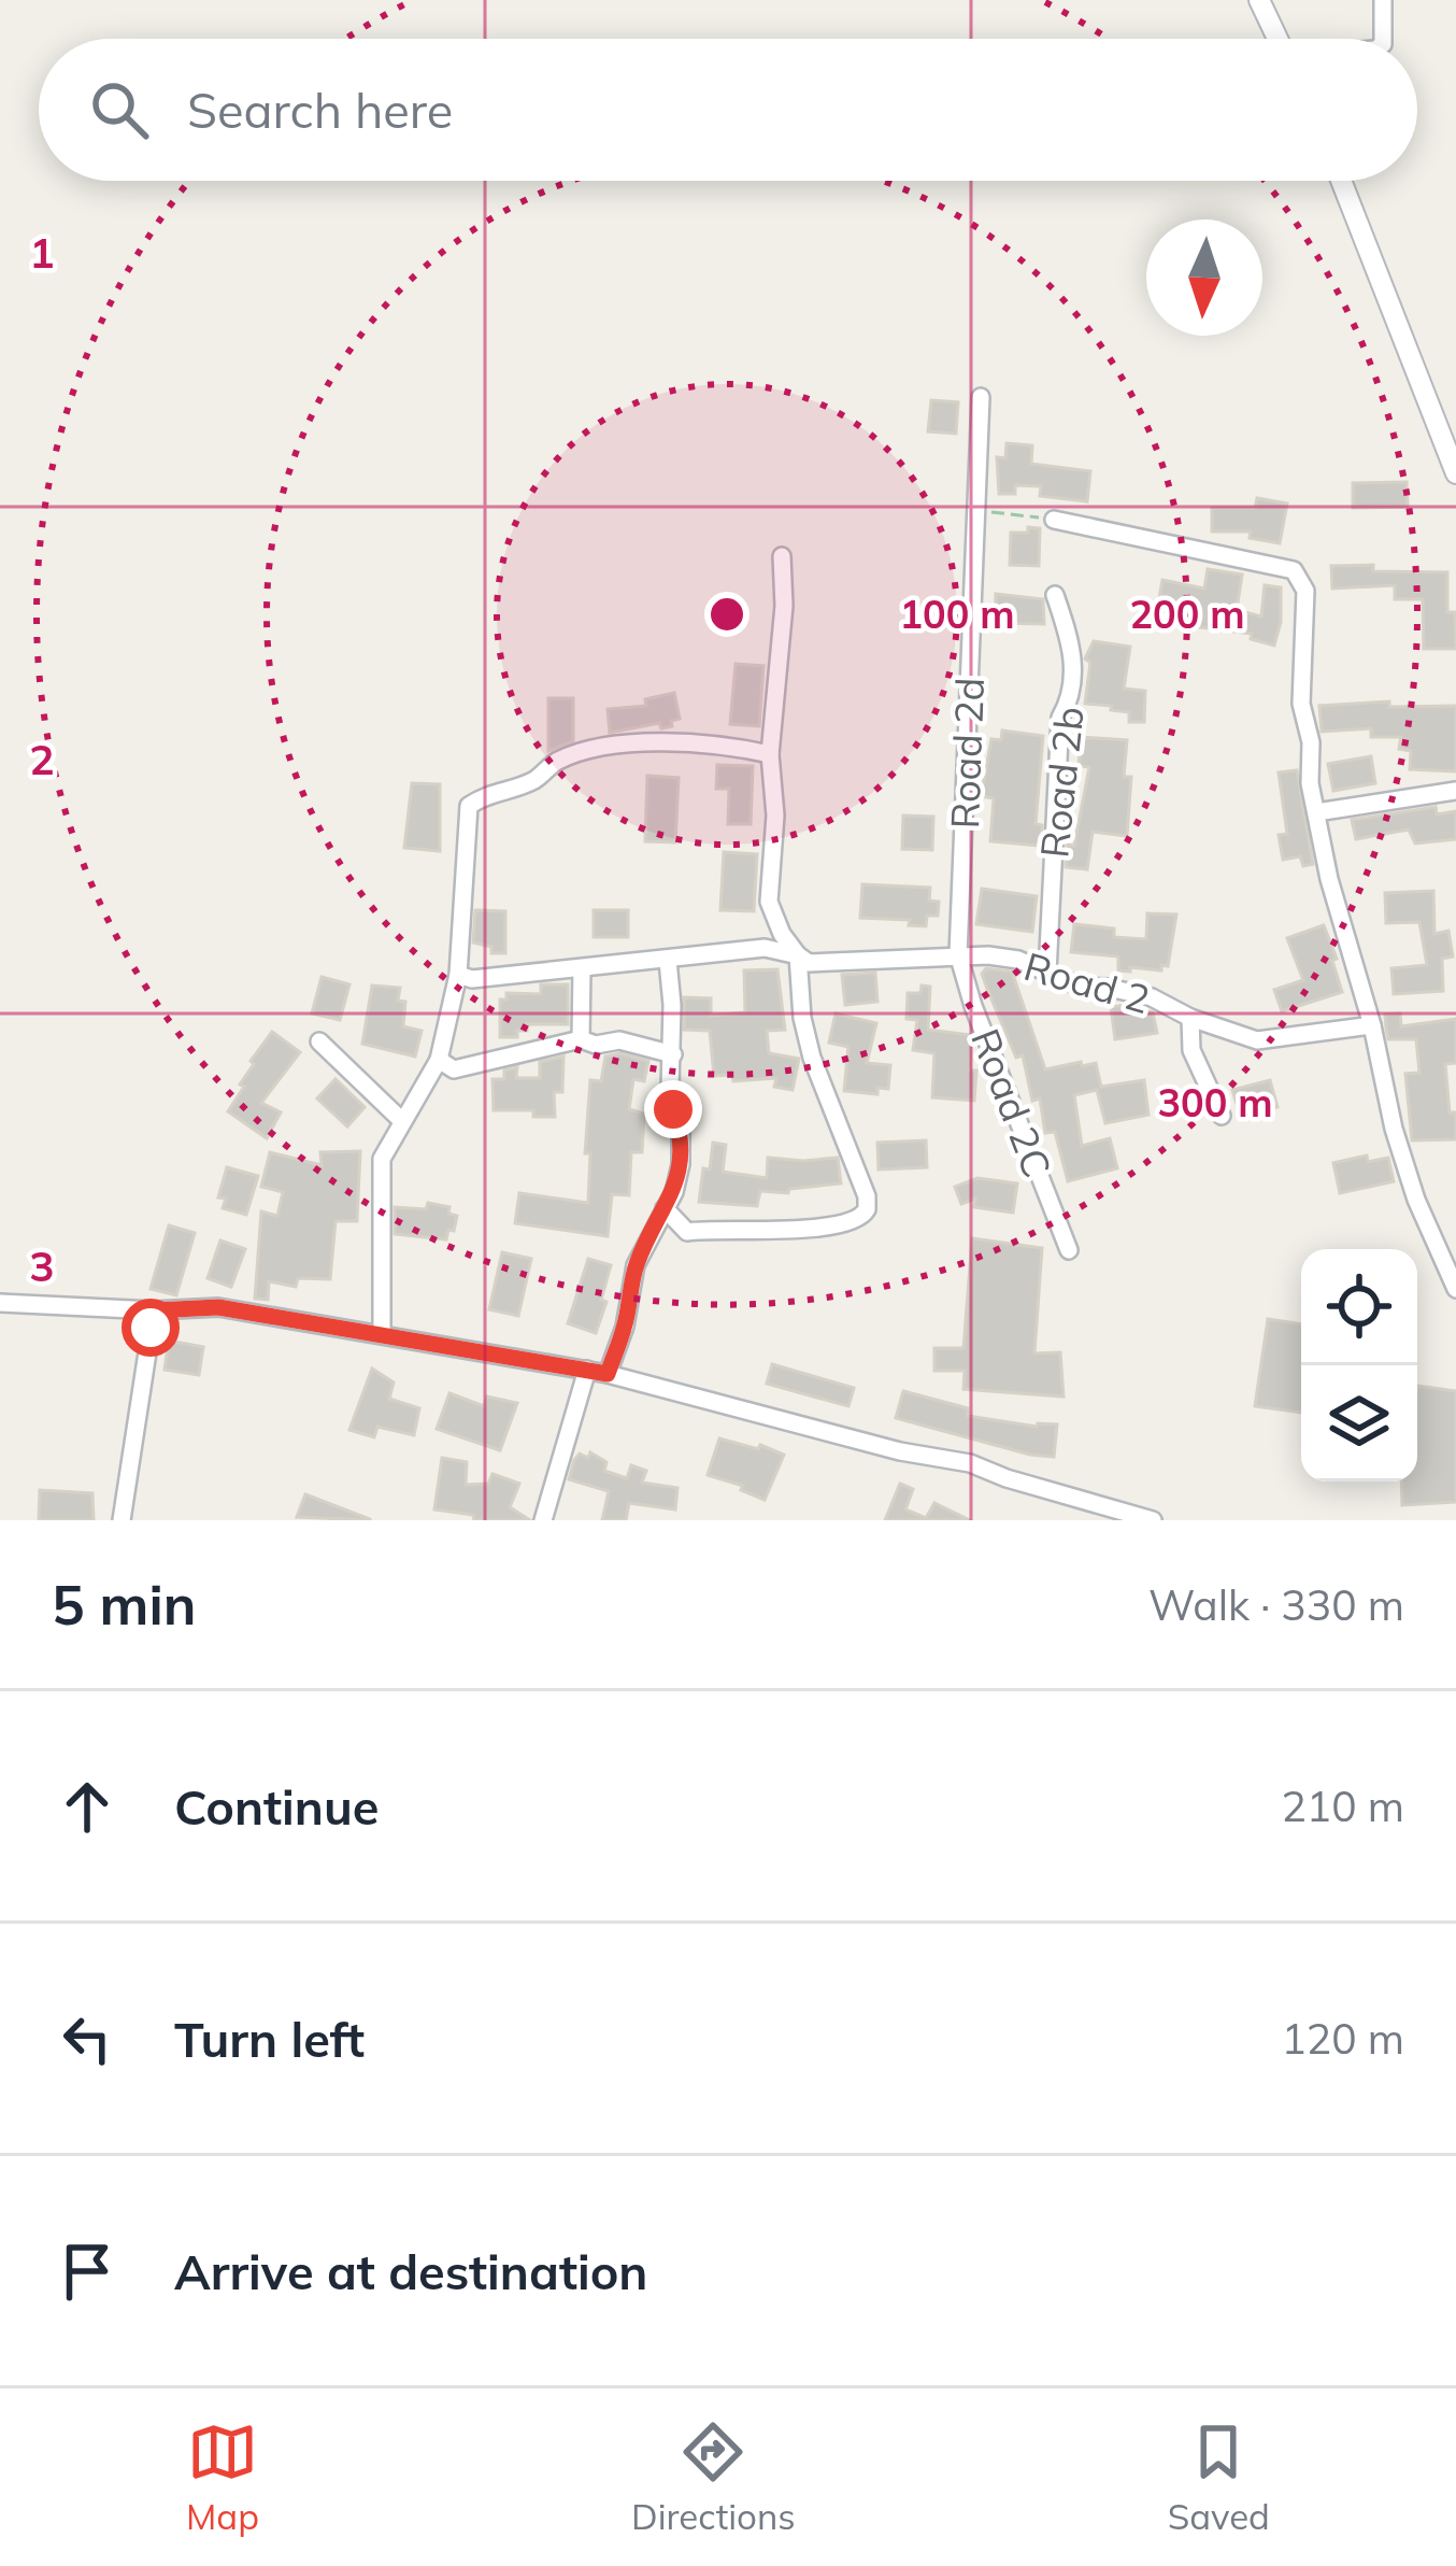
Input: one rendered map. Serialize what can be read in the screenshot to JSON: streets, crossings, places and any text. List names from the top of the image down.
{
  "streets": {
    "street": [
      "Road 2d",
      "Road 2b",
      "Road 2",
      "Road 2C"
    ]
  },
  "crossings": [
    ["Road 2d", "Road 2"],
    ["Road 2d", "Road 2C"],
    ["Road 2b", "Road 2"],
    ["Road 2", "Road 2C"]
  ],
  "north": "bottom",
  "page": {
    "search": "Search here",
    "heading": ["5 min", "Walk · 330 m"],
    "list": [
      ["Continue", "210 m"],
      ["Turn left", "120 m"],
      "Arrive at destination"
    ],
    "nav": ["Map", "Directions", "Saved"]
  },
  "grid": {
    "rows": ["1", "2", "3"]
  },
  "rings": ["100 m", "200 m", "300 m"]
}
